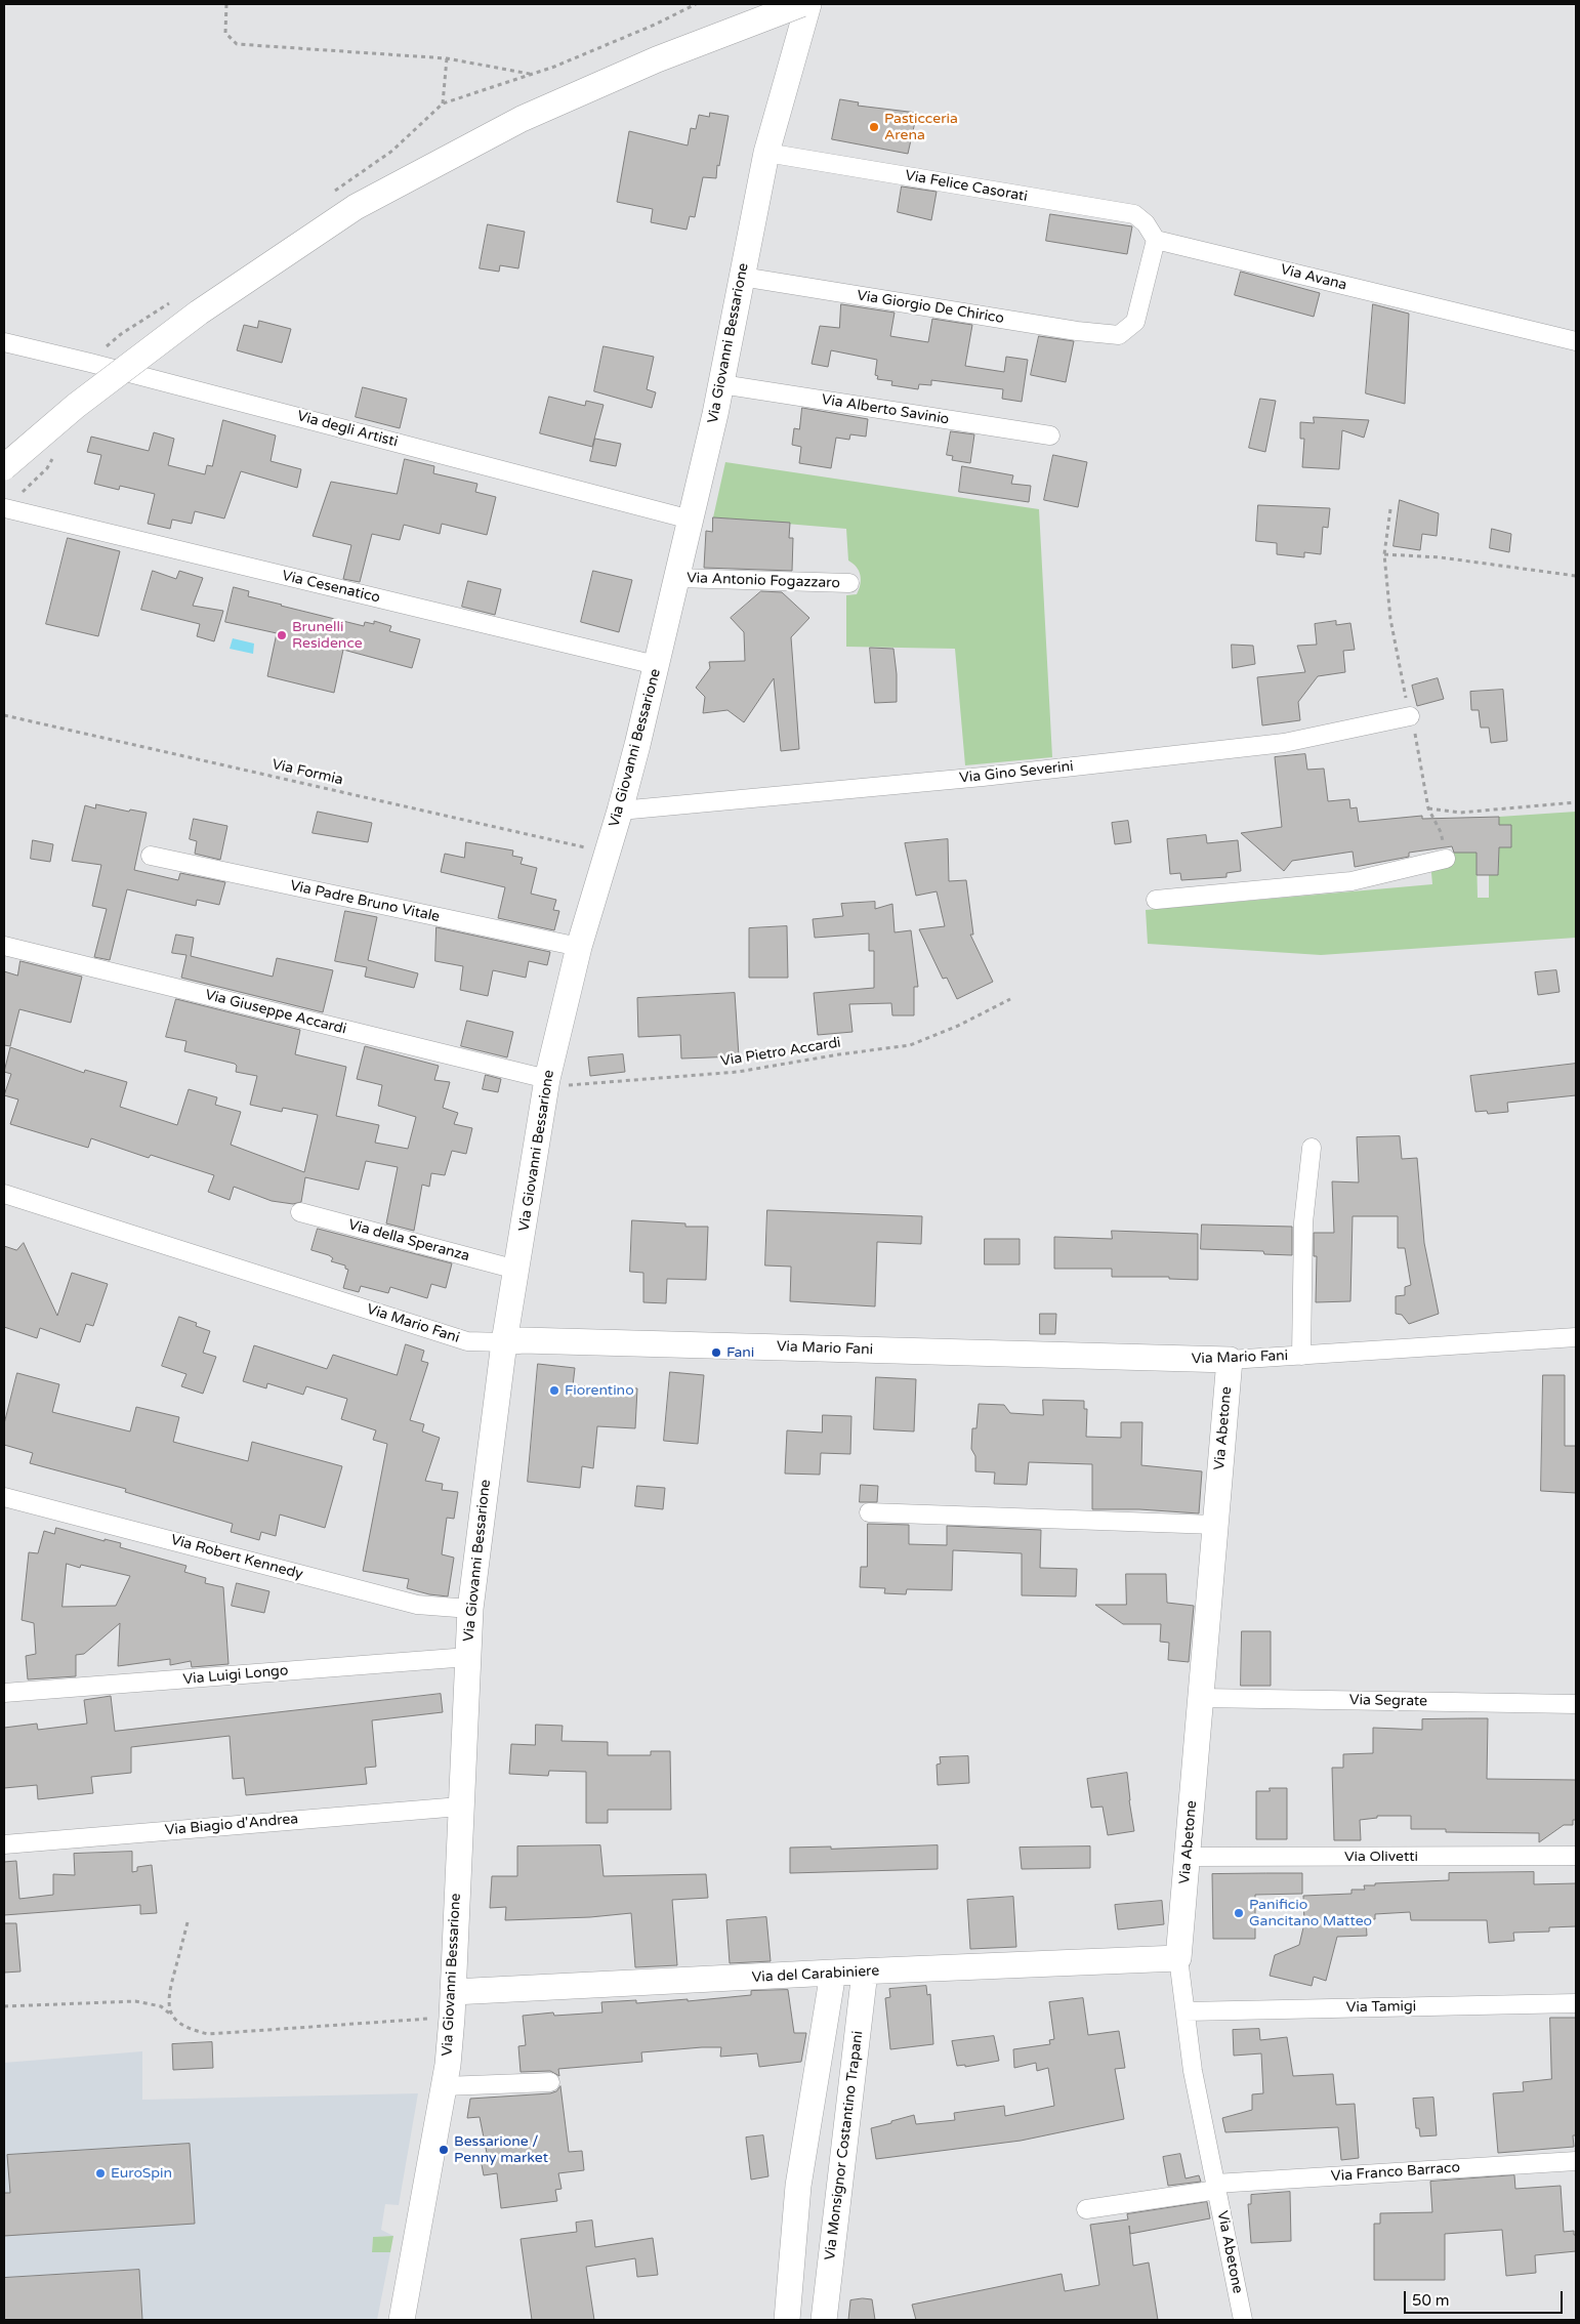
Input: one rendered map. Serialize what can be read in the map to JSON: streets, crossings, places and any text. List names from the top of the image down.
{
  "streets": {
    "street": [
      "Via Felice Casorati",
      "Via Avana",
      "Via Giorgio De Chirico",
      "Via Giovanni Bessarione",
      "Via Alberto Savinio",
      "Via degli Artisti",
      "Via Antonio Fogazzaro",
      "Via Cesenatico",
      "Via Gino Severini",
      "Via Padre Bruno Vitale",
      "Via Giuseppe Accardi",
      "Via della Speranza",
      "Via Mario Fani",
      "Via Abetone",
      "Via Robert Kennedy",
      "Via Luigi Longo",
      "Via Segrate",
      "Via Biagio d'Andrea",
      "Via Olivetti",
      "Via del Carabiniere",
      "Via Tamigi",
      "Via Monsignor Costantino Trapani",
      "Via Franco Barraco"
    ],
    "path": ["Via Formia", "Via Pietro Accardi"]
  },
  "crossings": [
    ["Via Felice Casorati", "Via Avana"],
    ["Via Felice Casorati", "Via Giorgio De Chirico"],
    ["Via Felice Casorati", "Via Giovanni Bessarione"],
    ["Via Avana", "Via Giorgio De Chirico"],
    ["Via Giorgio De Chirico", "Via Giovanni Bessarione"],
    ["Via Giovanni Bessarione", "Via Alberto Savinio"],
    ["Via Giovanni Bessarione", "Via degli Artisti"],
    ["Via Giovanni Bessarione", "Via Antonio Fogazzaro"],
    ["Via Giovanni Bessarione", "Via Cesenatico"],
    ["Via Giovanni Bessarione", "Via Formia"],
    ["Via Giovanni Bessarione", "Via Gino Severini"],
    ["Via Giovanni Bessarione", "Via Padre Bruno Vitale"],
    ["Via Giovanni Bessarione", "Via Giuseppe Accardi"],
    ["Via Giovanni Bessarione", "Via Pietro Accardi"],
    ["Via Giovanni Bessarione", "Via della Speranza"],
    ["Via Giovanni Bessarione", "Via Mario Fani"],
    ["Via Giovanni Bessarione", "Via Robert Kennedy"],
    ["Via Giovanni Bessarione", "Via Luigi Longo"],
    ["Via Giovanni Bessarione", "Via Biagio d'Andrea"],
    ["Via Giovanni Bessarione", "Via del Carabiniere"],
    ["Via Giuseppe Accardi", "Via Pietro Accardi"],
    ["Via Mario Fani", "Via Abetone"],
    ["Via Abetone", "Via Segrate"],
    ["Via Abetone", "Via Olivetti"],
    ["Via Abetone", "Via del Carabiniere"],
    ["Via Abetone", "Via Tamigi"],
    ["Via Abetone", "Via Franco Barraco"],
    ["Via del Carabiniere", "Via Monsignor Costantino Trapani"]
  ],
  "places": [
    "Pasticceria Arena",
    "Brunelli Residence",
    "Fani",
    "Fiorentino",
    "Panificio Gancitano Matteo",
    "Bessarione / Penny market",
    "EuroSpin"
  ],
  "scale_bar": "50 m"
}
